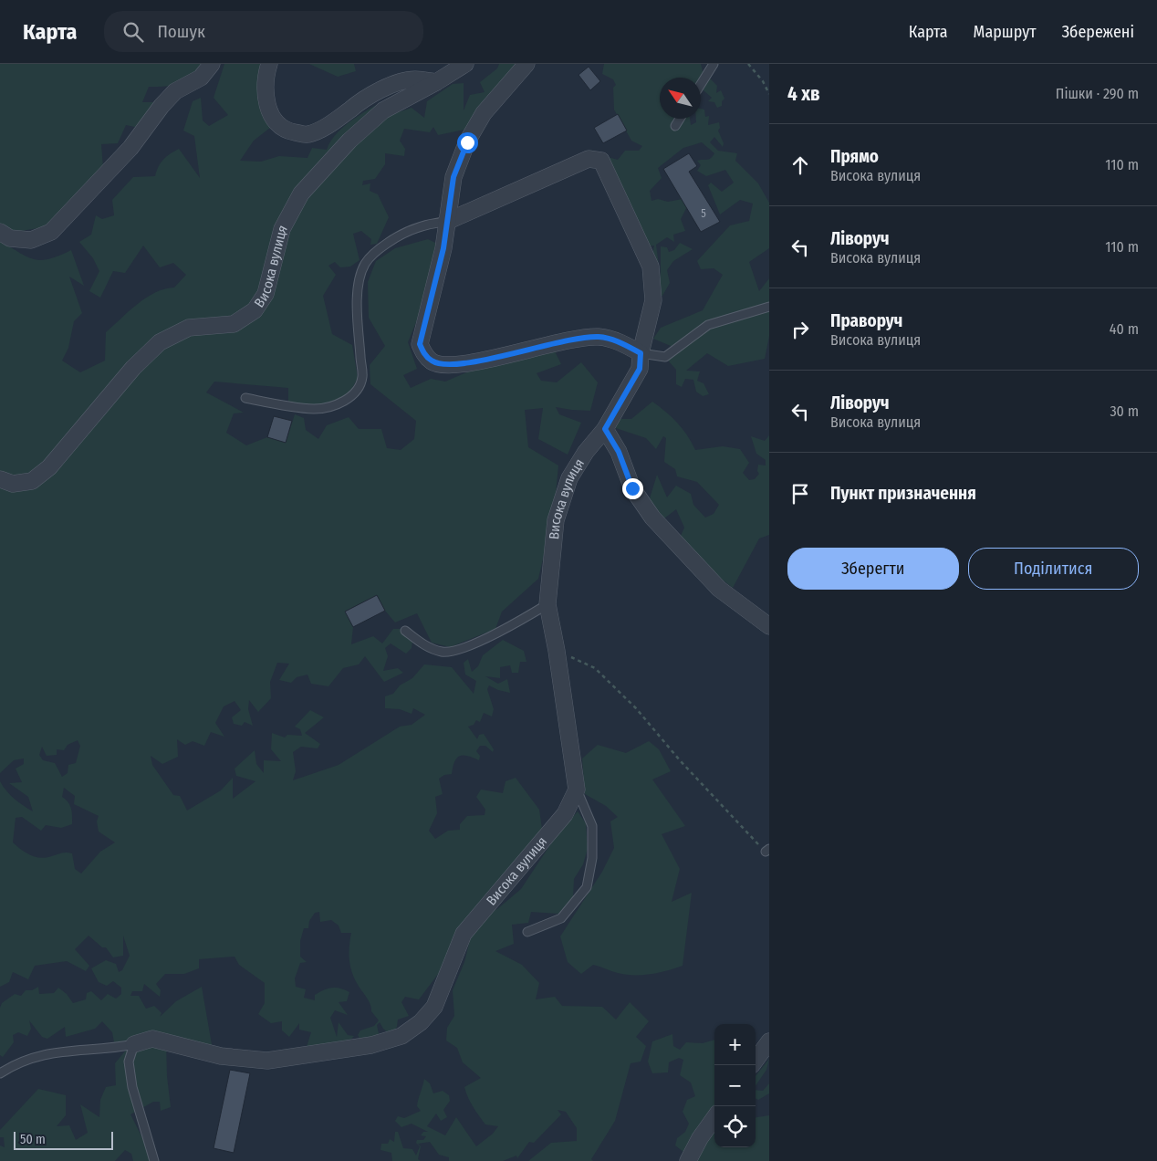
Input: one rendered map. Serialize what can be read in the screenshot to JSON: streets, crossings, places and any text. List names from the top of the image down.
{
  "streets": {
    "street": ["Висока вулиця"]
  },
  "house_numbers": ["5"],
  "scale_bar": "50 m",
  "north": "top left",
  "page": {
    "header": "Карта",
    "search": "Пошук",
    "nav": ["Карта", "Маршрут", "Збережені"],
    "heading": ["4 хв", "Пішки · 290 m"],
    "list": [
      ["Прямо", "Висока вулиця", "110 m"],
      ["Ліворуч", "Висока вулиця", "110 m"],
      ["Праворуч", "Висока вулиця", "40 m"],
      ["Ліворуч", "Висока вулиця", "30 m"],
      "Пункт призначення"
    ],
    "buttons": ["Зберегти", "Поділитися"],
    "map_buttons": ["+", "−"],
    "scale": "50 m"
  }
}
